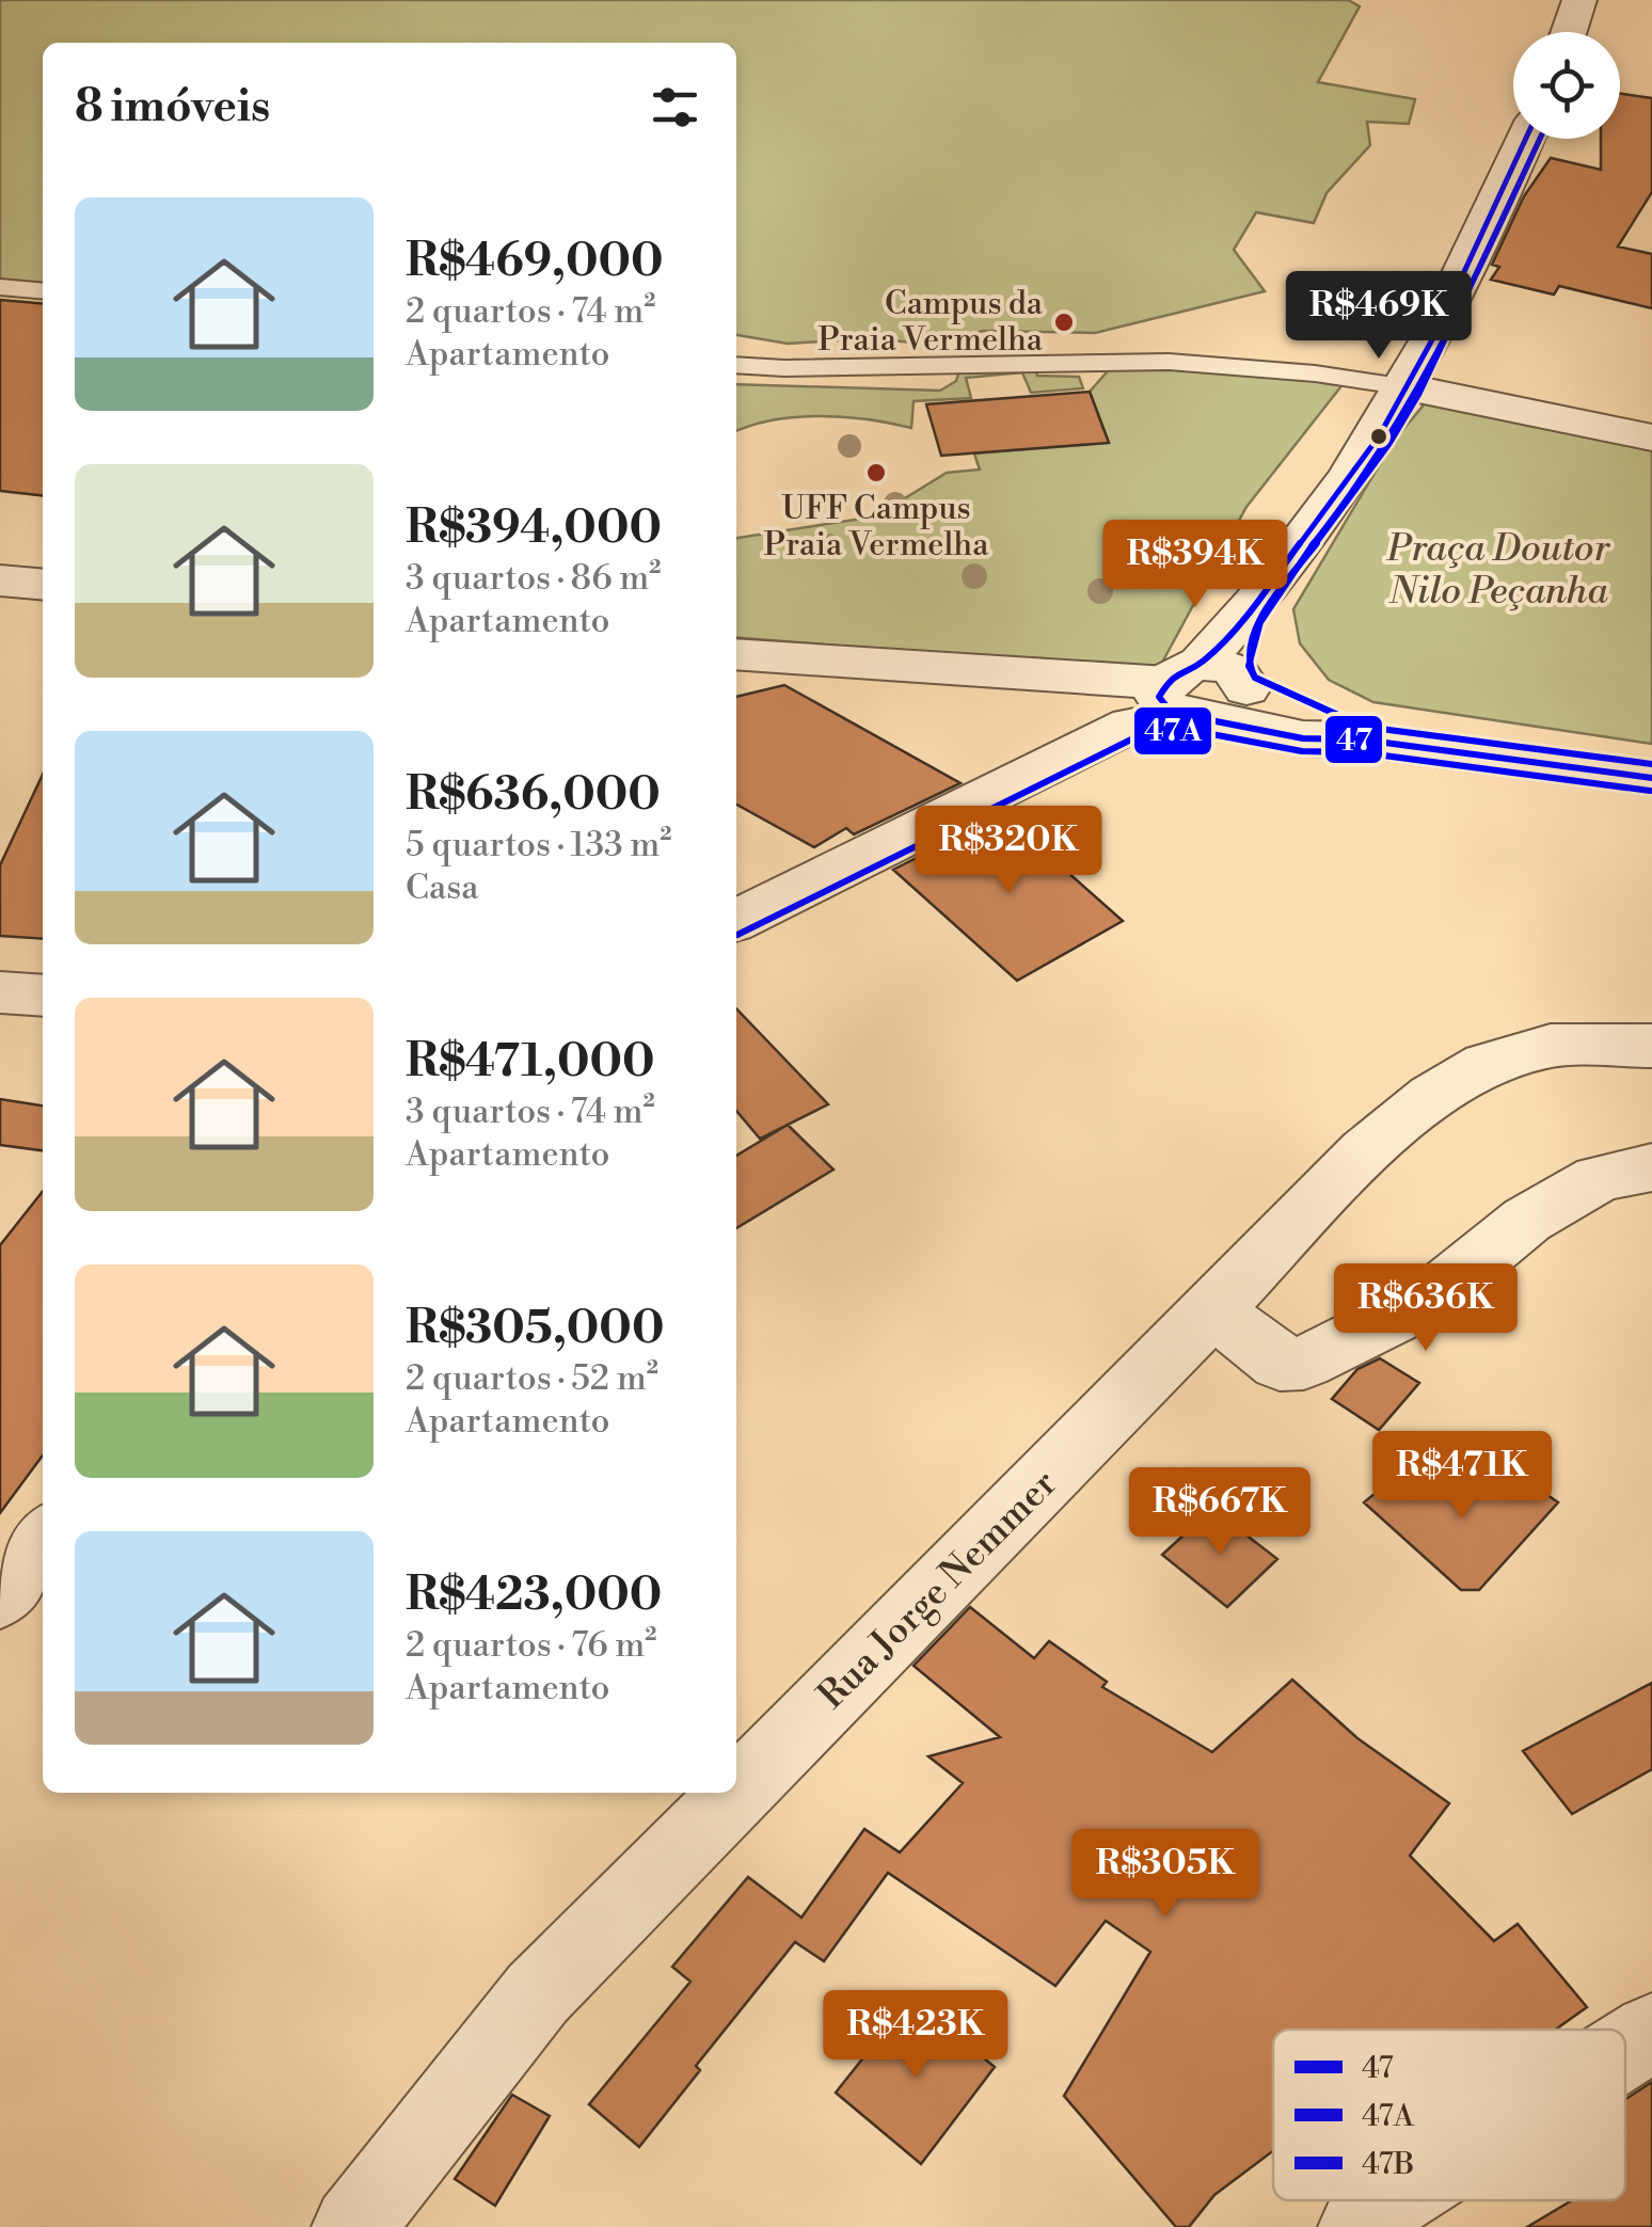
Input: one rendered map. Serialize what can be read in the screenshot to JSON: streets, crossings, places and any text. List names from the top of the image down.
{
  "streets": {
    "street": ["Rua Jorge Nemmer"]
  },
  "parks": ["Praça Doutor Nilo Peçanha"],
  "places": ["Campus da Praia Vermelha", "UFF Campus Praia Vermelha"],
  "lines": ["transit line 47", "transit line 47A", "transit line 47B"],
  "legend": ["47", "47A", "47B"],
  "page": {
    "heading": "8 imóveis",
    "list": [
      {
        "name": "R$469,000",
        "note": "2 quartos · 74 m² · Apartamento"
      },
      {
        "name": "R$394,000",
        "note": "3 quartos · 86 m² · Apartamento"
      },
      {
        "name": "R$636,000",
        "note": "5 quartos · 133 m² · Casa"
      },
      {
        "name": "R$471,000",
        "note": "3 quartos · 74 m² · Apartamento"
      },
      {
        "name": "R$305,000",
        "note": "2 quartos · 52 m² · Apartamento"
      },
      {
        "name": "R$423,000",
        "note": "2 quartos · 76 m² · Apartamento"
      }
    ],
    "price": [
      "R$469K",
      "R$394K",
      "R$320K",
      "R$636K",
      "R$471K",
      "R$667K",
      "R$305K",
      "R$423K"
    ]
  }
}
